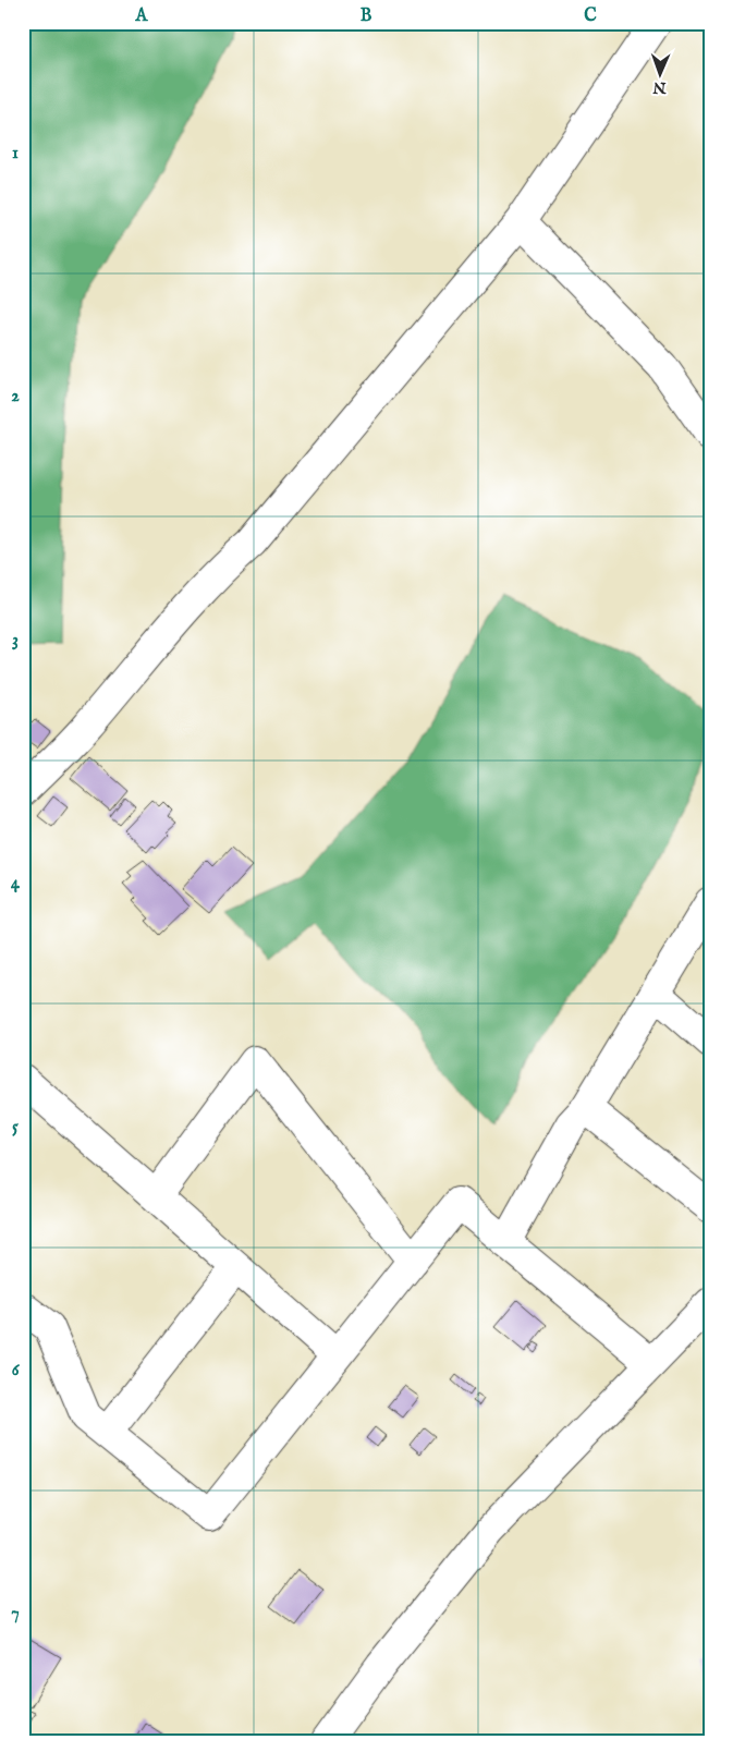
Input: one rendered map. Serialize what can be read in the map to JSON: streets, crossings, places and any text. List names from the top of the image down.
{
  "north": "bottom",
  "grid": {
    "columns": ["A", "B", "C"],
    "rows": [
      "1",
      "2",
      "3",
      "4",
      "5",
      "6",
      "7"
    ]
  }
}
